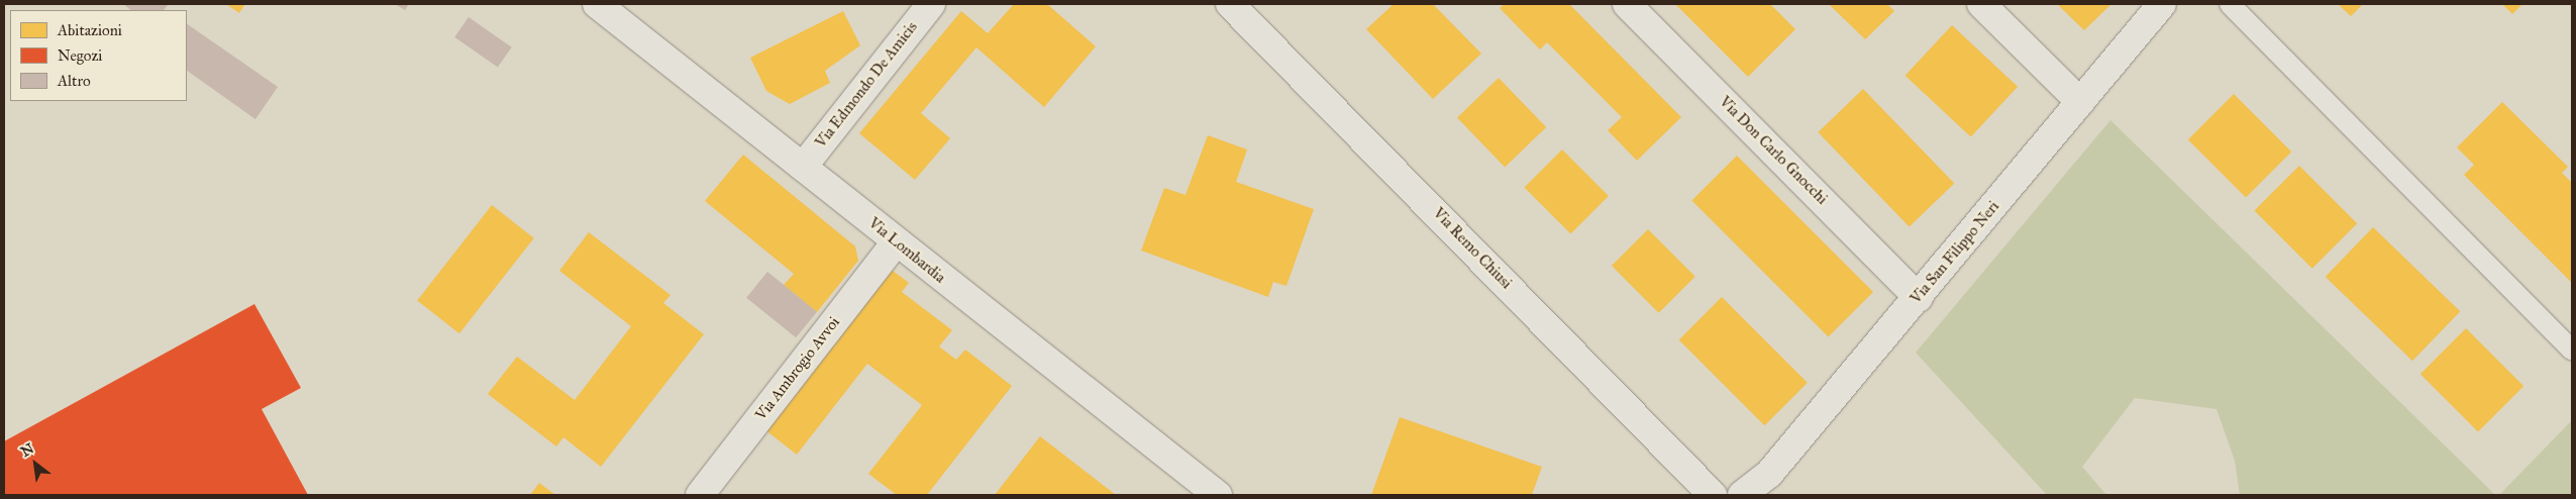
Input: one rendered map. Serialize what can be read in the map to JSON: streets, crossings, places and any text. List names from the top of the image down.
{
  "streets": {
    "street": [
      "Via Edmondo De Amicis",
      "Via Don Carlo Gnocchi",
      "Via Remo Chiusi",
      "Via Lombardia",
      "Via San Filippo Neri",
      "Via Ambrogio Avvoi"
    ]
  },
  "crossings": [
    ["Via Edmondo De Amicis", "Via Lombardia"],
    ["Via Don Carlo Gnocchi", "Via San Filippo Neri"],
    ["Via Lombardia", "Via Ambrogio Avvoi"]
  ],
  "legend": ["Abitazioni", "Negozi", "Altro"],
  "north": "top left"
}
